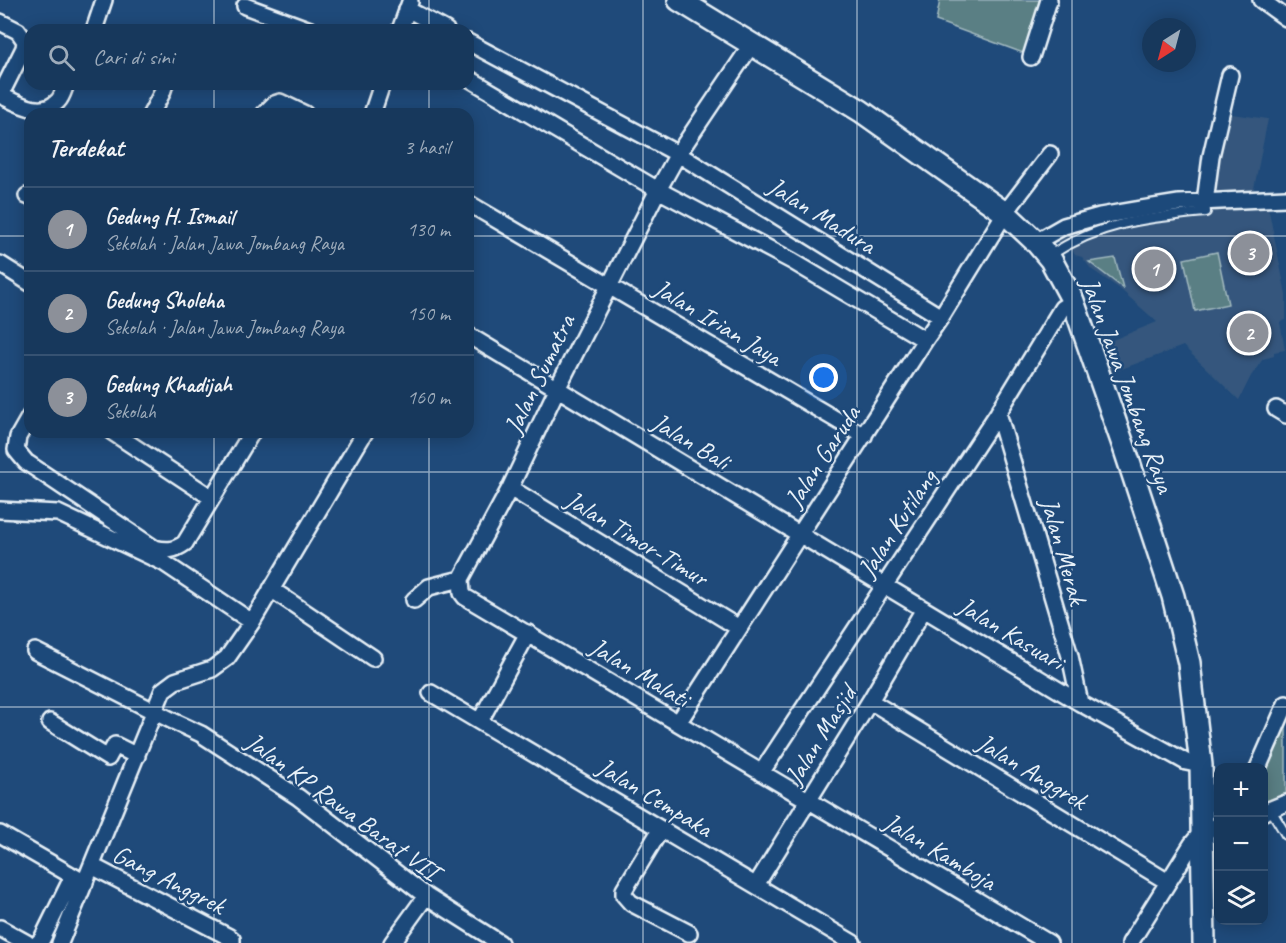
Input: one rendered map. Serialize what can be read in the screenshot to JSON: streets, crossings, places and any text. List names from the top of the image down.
{
  "streets": {
    "main road": ["Jalan Jawa Jombang Raya"],
    "street": [
      "Jalan Madura",
      "Jalan Irian Jaya",
      "Jalan Sumatra",
      "Jalan Bali",
      "Jalan Garuda",
      "Jalan Kutilang",
      "Jalan Timor-Timur",
      "Jalan Merak",
      "Jalan Kasuari",
      "Jalan Malati",
      "Jalan Masjid",
      "Jalan Anggrek",
      "Jalan Cempaka",
      "Jalan KP Rawa Barat VII",
      "Jalan Kamboja",
      "Gang Anggrek"
    ]
  },
  "crossings": [
    ["Jalan Madura", "Jalan Sumatra"],
    ["Jalan Madura", "Jalan Garuda"],
    ["Jalan Irian Jaya", "Jalan Sumatra"],
    ["Jalan Irian Jaya", "Jalan Garuda"],
    ["Jalan Sumatra", "Jalan Jawa Jombang Raya"],
    ["Jalan Sumatra", "Jalan Bali"],
    ["Jalan Sumatra", "Jalan Timor-Timur"],
    ["Jalan Sumatra", "Jalan Malati"],
    ["Jalan Jawa Jombang Raya", "Jalan Garuda"],
    ["Jalan Jawa Jombang Raya", "Jalan Kutilang"],
    ["Jalan Jawa Jombang Raya", "Jalan Kasuari"],
    ["Jalan Bali", "Jalan Garuda"],
    ["Jalan Bali", "Jalan Kasuari"],
    ["Jalan Garuda", "Jalan Timor-Timur"],
    ["Jalan Garuda", "Jalan Kasuari"],
    ["Jalan Garuda", "Jalan Malati"],
    ["Jalan Kutilang", "Jalan Merak"],
    ["Jalan Kutilang", "Jalan Kasuari"],
    ["Jalan Kutilang", "Jalan Malati"],
    ["Jalan Merak", "Jalan Kasuari"],
    ["Jalan Kasuari", "Jalan Masjid"],
    ["Jalan Malati", "Jalan Masjid"],
    ["Jalan Malati", "Jalan Kamboja"],
    ["Jalan Masjid", "Jalan Anggrek"],
    ["Jalan Masjid", "Jalan Cempaka"],
    ["Jalan Masjid", "Jalan Kamboja"]
  ],
  "north": "bottom left",
  "page": {
    "search": "Cari di sini",
    "heading": ["Terdekat", "3 hasil"],
    "list": [
      {
        "mark": "1",
        "name": "Gedung H. Ismail",
        "note": "Sekolah · Jalan Jawa Jombang Raya",
        "value": "130 m"
      },
      {
        "mark": "2",
        "name": "Gedung Sholeha",
        "note": "Sekolah · Jalan Jawa Jombang Raya",
        "value": "150 m"
      },
      {
        "mark": "3",
        "name": "Gedung Khadijah",
        "note": "Sekolah",
        "value": "160 m"
      }
    ],
    "pins": ["3", "1", "2"],
    "map_buttons": ["+", "−"]
  }
}
